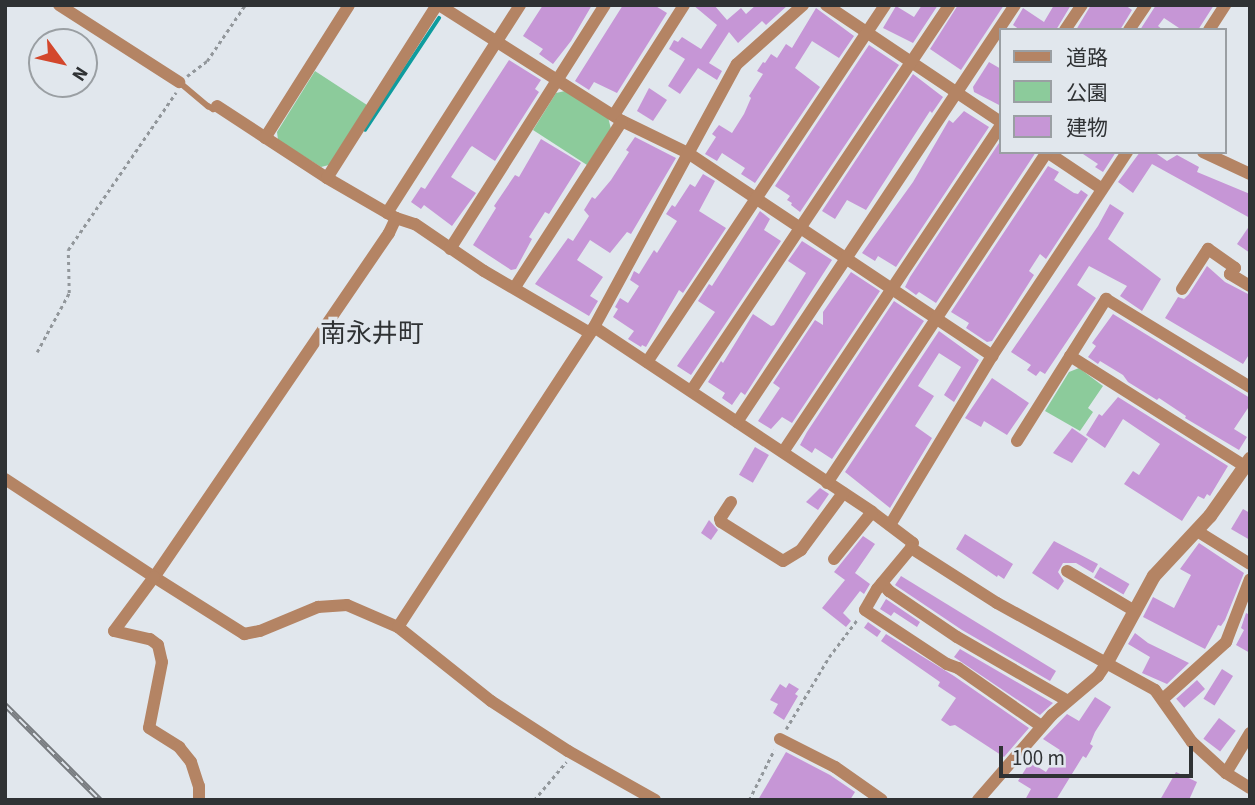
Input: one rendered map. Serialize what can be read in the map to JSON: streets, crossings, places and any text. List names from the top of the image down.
{
  "districts": ["南永井町"],
  "legend": ["道路", "公園", "建物"],
  "scale_bar": "100 m",
  "north": "bottom right"
}
